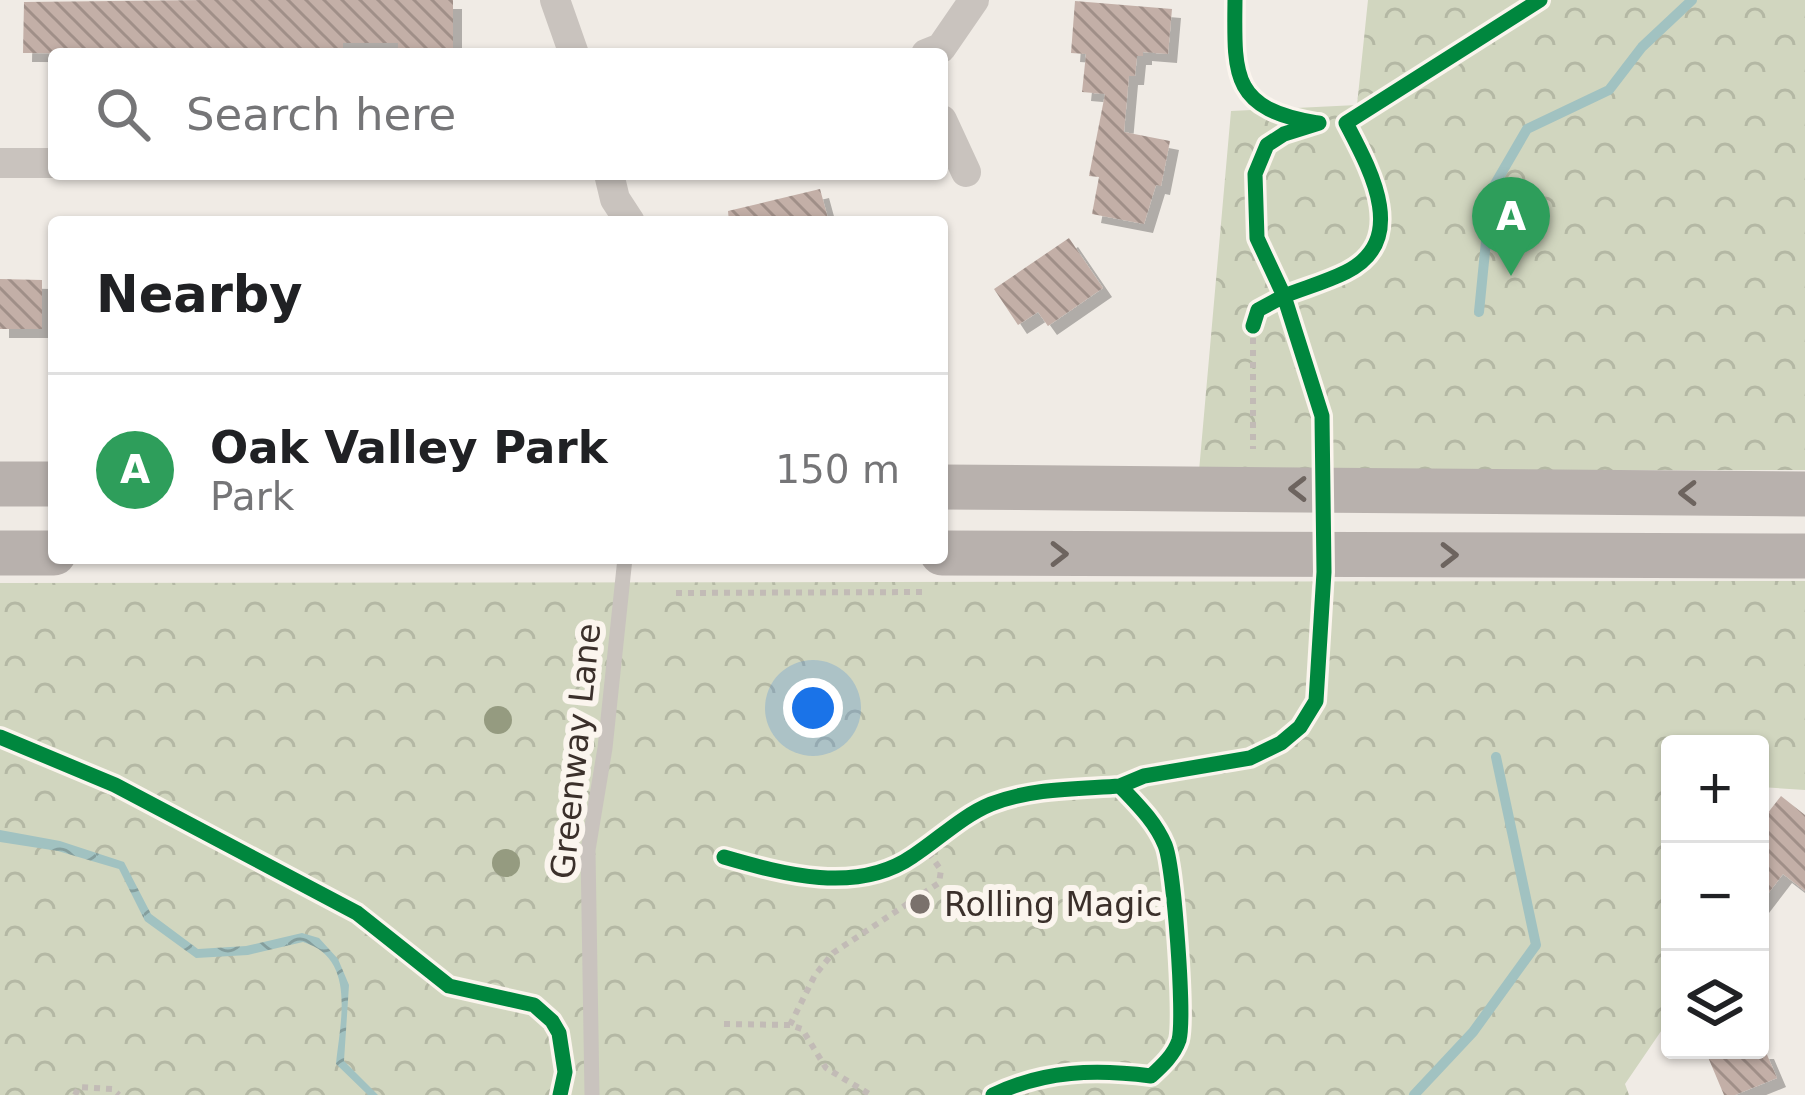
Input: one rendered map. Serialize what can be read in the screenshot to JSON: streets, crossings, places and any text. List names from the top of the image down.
{
  "streets": {
    "lane": ["Greenway Lane"]
  },
  "places": ["Rolling Magic"],
  "page": {
    "search": "Search here",
    "pins": "A",
    "heading": "Nearby",
    "list": [
      {
        "mark": "A",
        "name": "Oak Valley Park",
        "note": "Park",
        "value": "150 m"
      }
    ],
    "map_buttons": ["+", "−"]
  }
}
